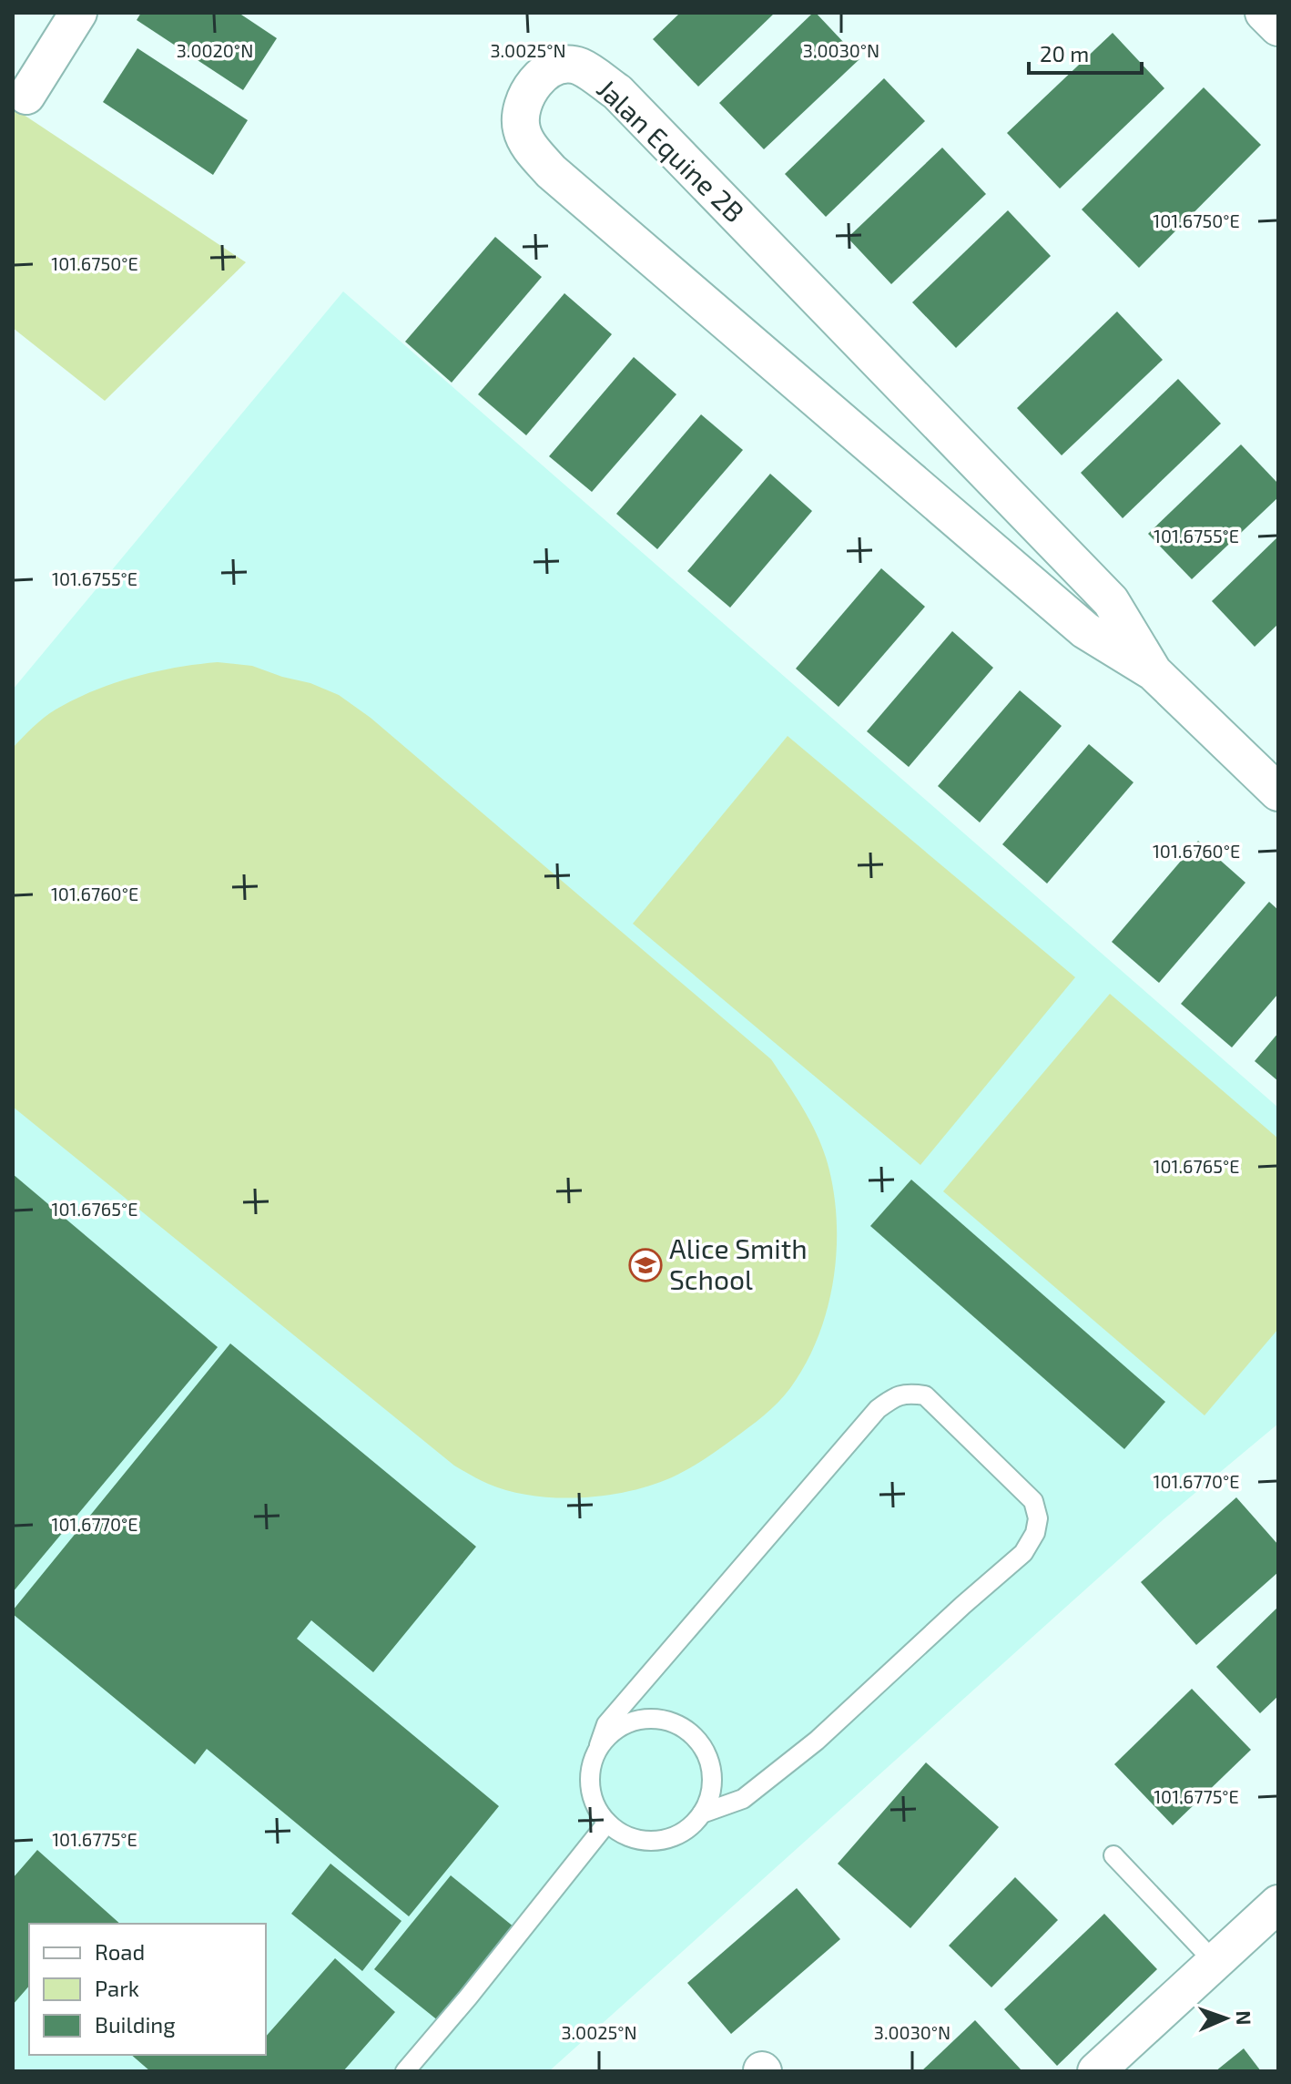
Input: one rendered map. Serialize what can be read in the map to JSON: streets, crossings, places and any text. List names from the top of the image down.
{
  "streets": {
    "street": ["Jalan Equine 2B"]
  },
  "places": {
    "school or university": ["Alice Smith School"]
  },
  "legend": ["Road", "Park", "Building"],
  "scale_bar": "20 m",
  "north": "right",
  "coordinates": [
    "3.0020°N",
    "3.0025°N",
    "3.0030°N",
    "101.6750°E",
    "101.6755°E",
    "101.6760°E",
    "101.6765°E",
    "101.6770°E",
    "101.6775°E"
  ]
}
